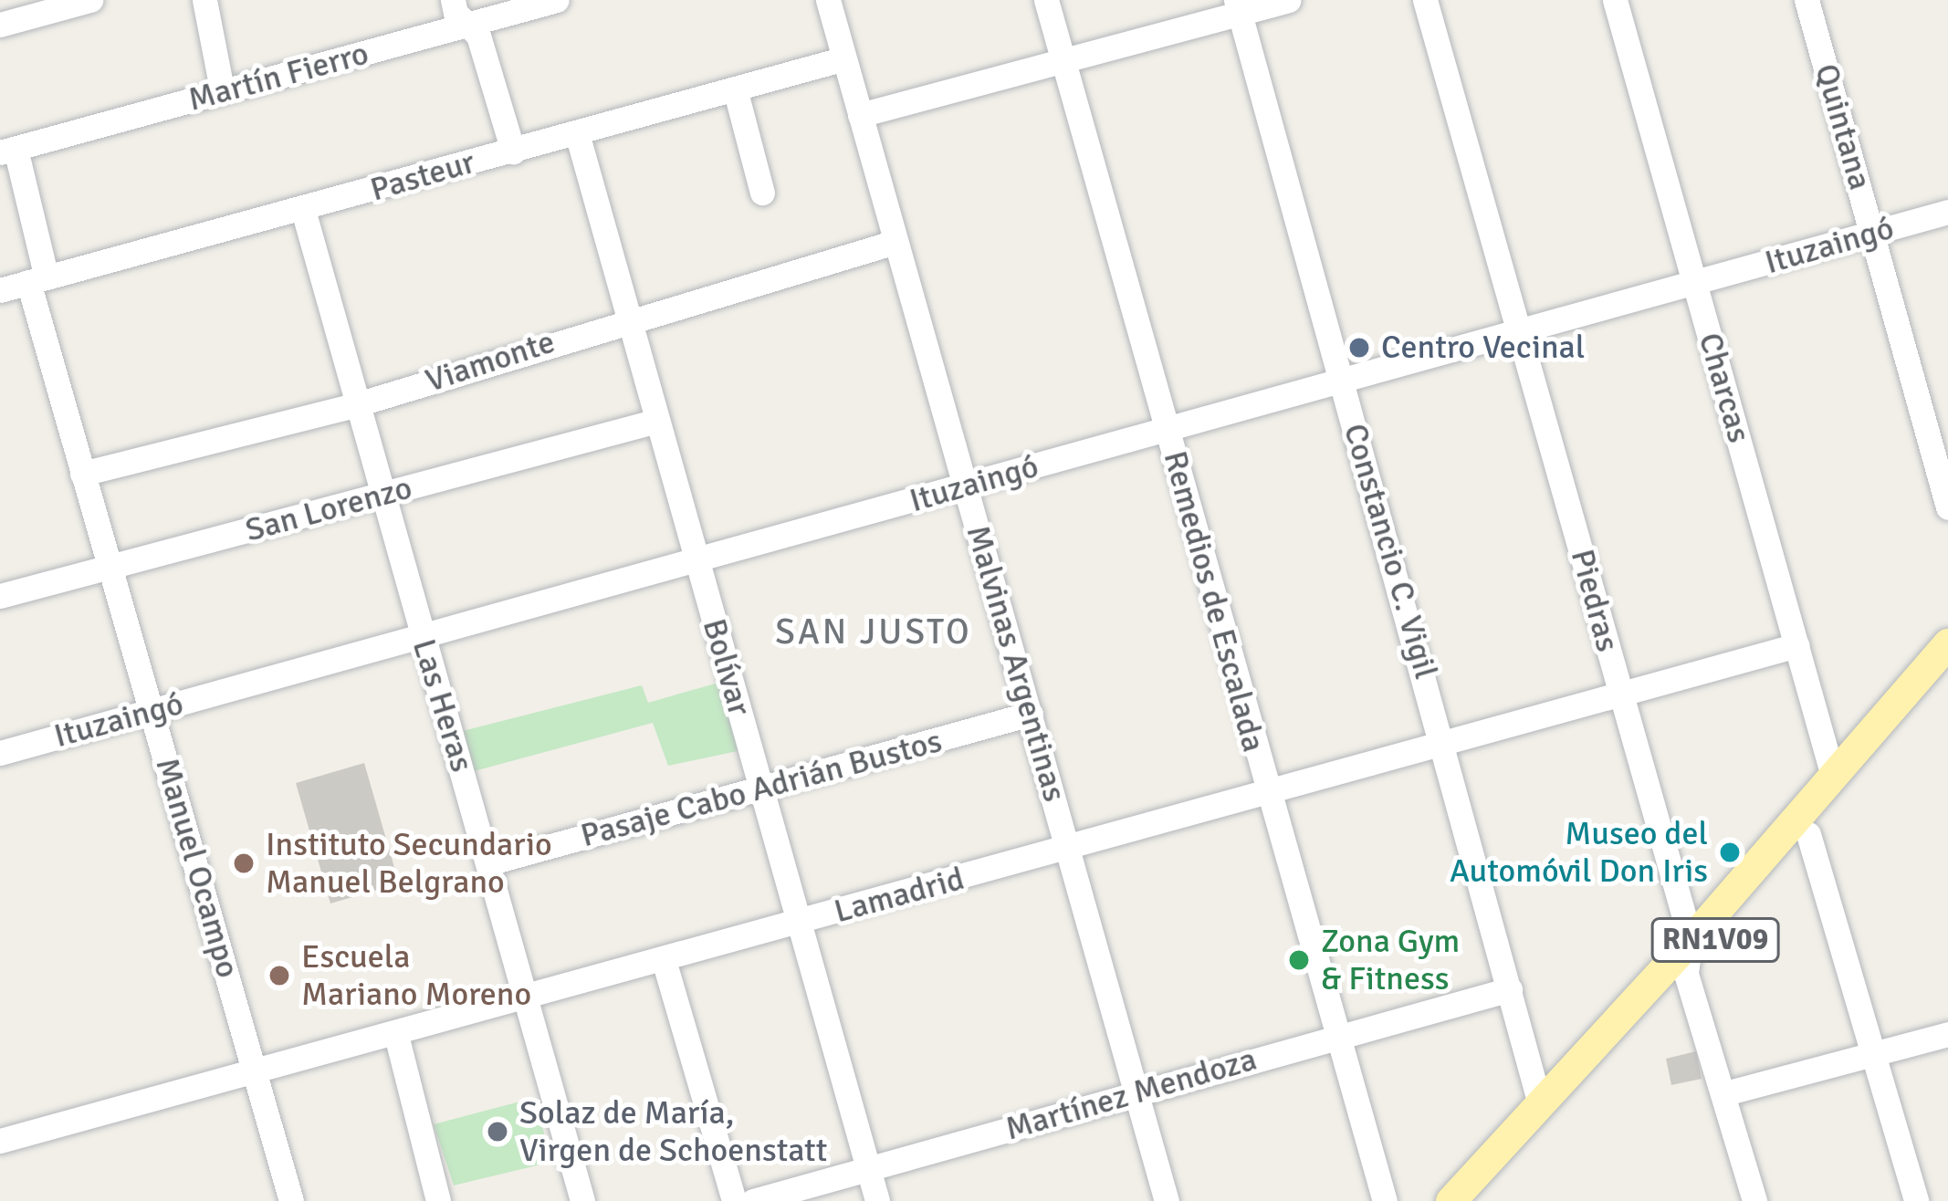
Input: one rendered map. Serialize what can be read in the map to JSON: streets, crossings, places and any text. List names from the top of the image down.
{
  "streets": {
    "main road": ["RN1V09"],
    "street": [
      "Martín Fierro",
      "Quintana",
      "Pasteur",
      "Ituzaingó",
      "Viamonte",
      "Charcas",
      "San Lorenzo",
      "Constancio C. Vigil",
      "Piedras",
      "Remedios de Escalada",
      "Malvinas Argentinas",
      "Bolívar",
      "Las Heras",
      "Pasaje Cabo Adrián Bustos",
      "Manuel Ocampo",
      "Lamadrid",
      "Martínez Mendoza"
    ]
  },
  "crossings": [
    ["Martín Fierro", "Manuel Ocampo"],
    ["Quintana", "Ituzaingó"],
    ["Pasteur", "Malvinas Argentinas"],
    ["Pasteur", "Bolívar"],
    ["Pasteur", "Las Heras"],
    ["Pasteur", "Manuel Ocampo"],
    ["Ituzaingó", "Charcas"],
    ["Ituzaingó", "Constancio C. Vigil"],
    ["Ituzaingó", "Piedras"],
    ["Ituzaingó", "Remedios de Escalada"],
    ["Ituzaingó", "Malvinas Argentinas"],
    ["Ituzaingó", "Bolívar"],
    ["Ituzaingó", "Las Heras"],
    ["Ituzaingó", "Manuel Ocampo"],
    ["Viamonte", "Malvinas Argentinas"],
    ["Viamonte", "Bolívar"],
    ["Viamonte", "Las Heras"],
    ["Viamonte", "Manuel Ocampo"],
    ["Charcas", "Lamadrid"],
    ["Charcas", "RN1V09"],
    ["San Lorenzo", "Bolívar"],
    ["San Lorenzo", "Las Heras"],
    ["San Lorenzo", "Manuel Ocampo"],
    ["Constancio C. Vigil", "Lamadrid"],
    ["Constancio C. Vigil", "RN1V09"],
    ["Constancio C. Vigil", "Martínez Mendoza"],
    ["Piedras", "Lamadrid"],
    ["Piedras", "RN1V09"],
    ["Remedios de Escalada", "Lamadrid"],
    ["Remedios de Escalada", "Martínez Mendoza"],
    ["Malvinas Argentinas", "Pasaje Cabo Adrián Bustos"],
    ["Malvinas Argentinas", "Lamadrid"],
    ["Malvinas Argentinas", "Martínez Mendoza"],
    ["Bolívar", "Pasaje Cabo Adrián Bustos"],
    ["Bolívar", "Lamadrid"],
    ["Bolívar", "Martínez Mendoza"],
    ["Las Heras", "Pasaje Cabo Adrián Bustos"],
    ["Las Heras", "Lamadrid"],
    ["Manuel Ocampo", "Lamadrid"]
  ],
  "districts": ["SAN JUSTO"],
  "places": [
    "Centro Vecinal",
    "Museo del Automóvil Don Iris",
    "Instituto Secundario Manuel Belgrano",
    "Zona Gym & Fitness",
    "Escuela Mariano Moreno",
    "Solaz de María, Virgen de Schoenstatt"
  ]
}
